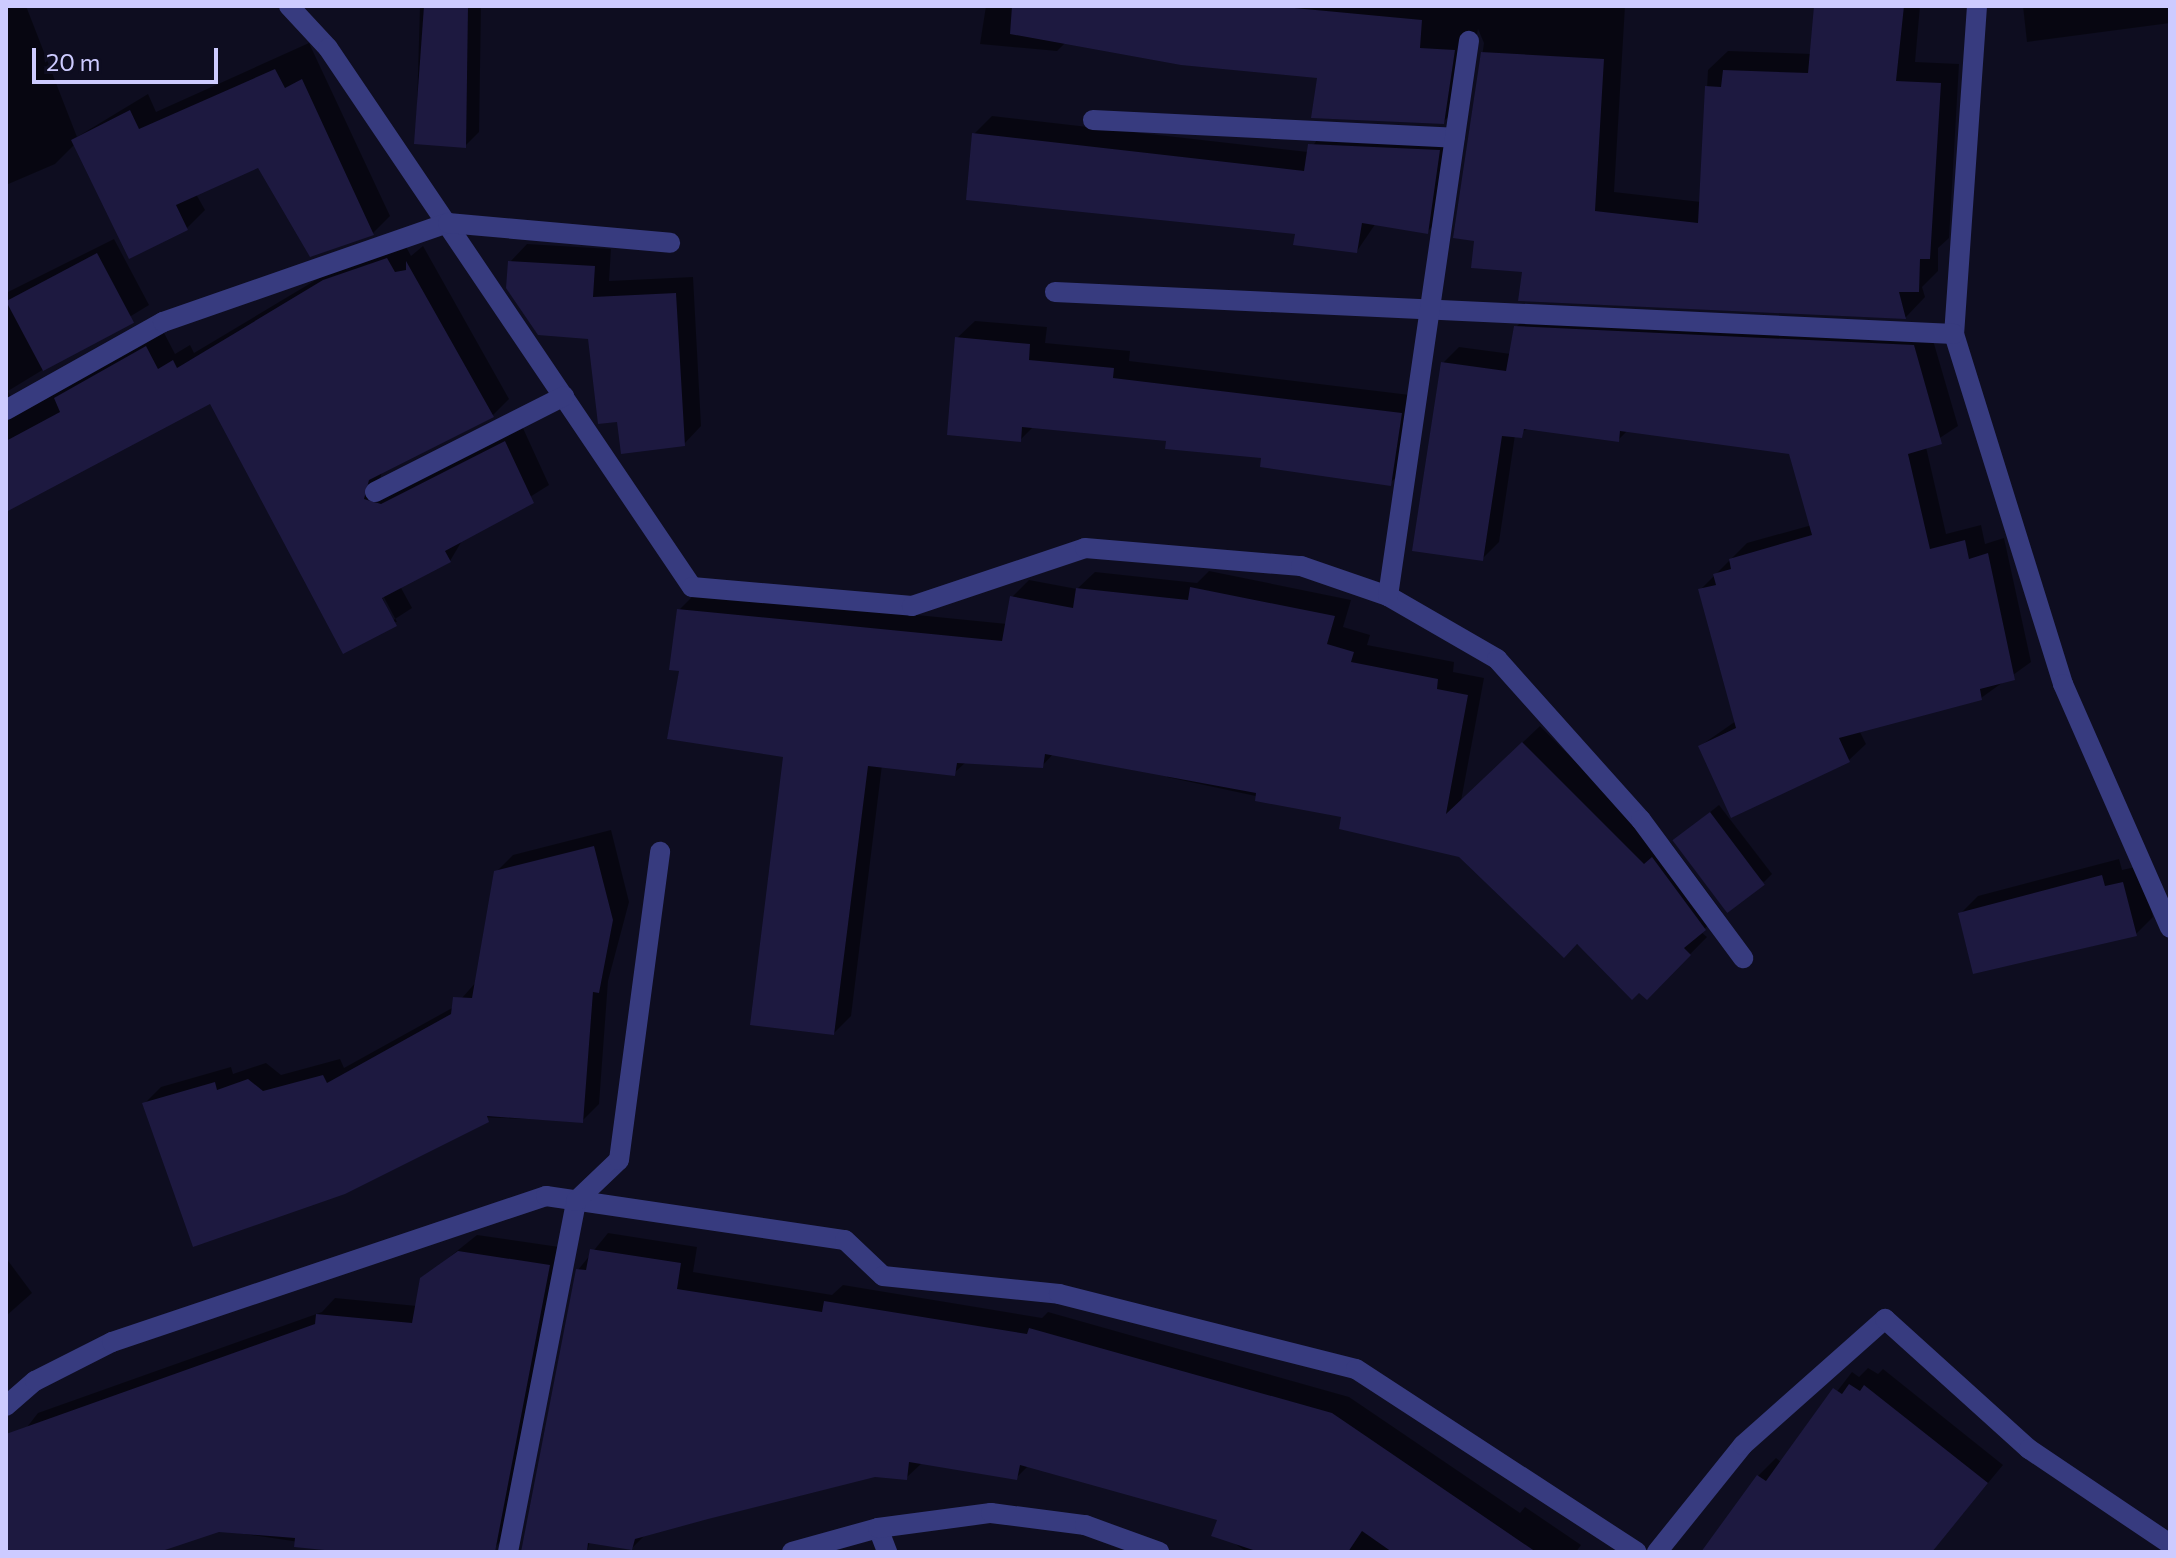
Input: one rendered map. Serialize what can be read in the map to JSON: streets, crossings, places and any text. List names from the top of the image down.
{
  "scale_bar": "20 m"
}
